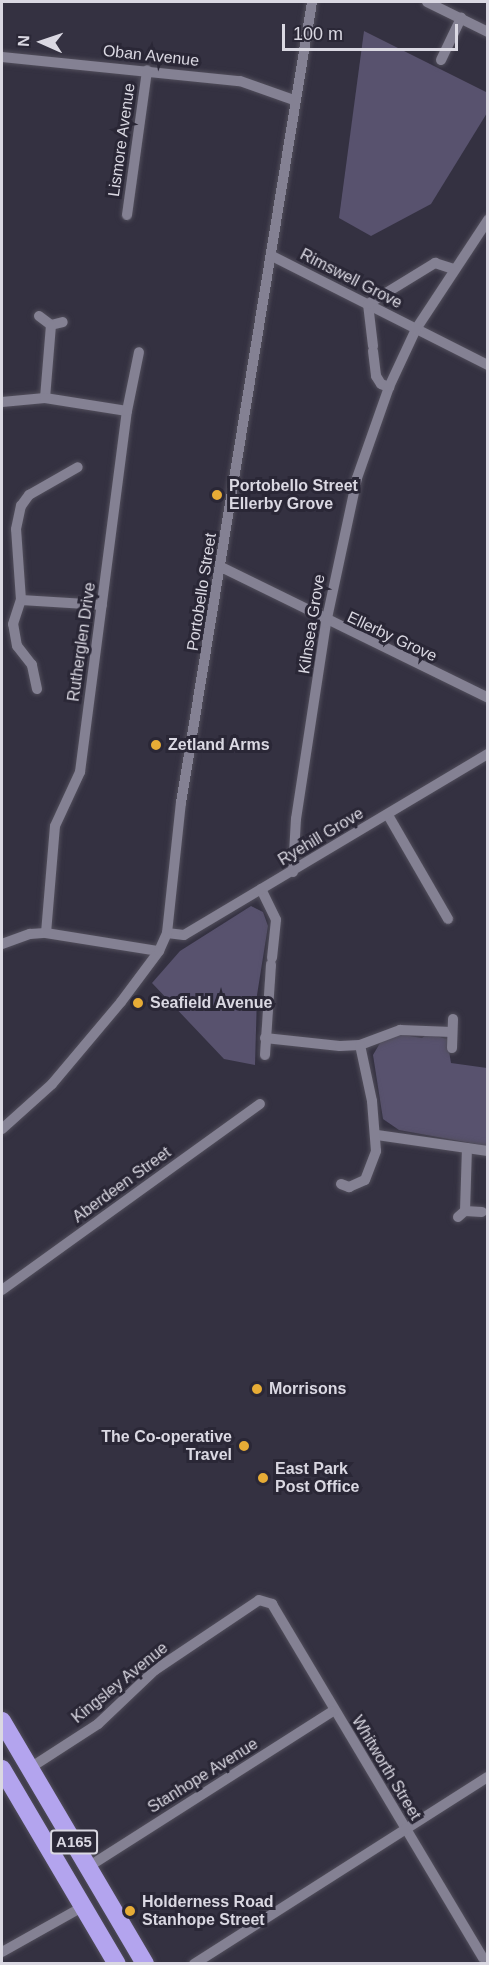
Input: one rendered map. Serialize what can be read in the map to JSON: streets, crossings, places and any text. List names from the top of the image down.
{
  "streets": {
    "highway": ["A165"],
    "street": [
      "Oban Avenue",
      "Lismore Avenue",
      "Rimswell Grove",
      "Portobello Street",
      "Kilnsea Grove",
      "Ellerby Grove",
      "Rutherglen Drive",
      "Ryehill Grove",
      "Aberdeen Street",
      "Kingsley Avenue",
      "Whitworth Street",
      "Stanhope Avenue"
    ]
  },
  "crossings": [
    ["Oban Avenue", "Lismore Avenue"],
    ["Oban Avenue", "Portobello Street"],
    ["Rimswell Grove", "Portobello Street"],
    ["Rimswell Grove", "Kilnsea Grove"],
    ["Portobello Street", "Ellerby Grove"],
    ["Portobello Street", "Ryehill Grove"],
    ["Kilnsea Grove", "Ellerby Grove"],
    ["Kilnsea Grove", "Ryehill Grove"],
    ["Kingsley Avenue", "Whitworth Street"],
    ["Kingsley Avenue", "A165"],
    ["Whitworth Street", "Stanhope Avenue"],
    ["Stanhope Avenue", "A165"]
  ],
  "places": [
    "Portobello Street Ellerby Grove",
    "Zetland Arms",
    "Seafield Avenue",
    "Morrisons",
    "The Co-operative Travel",
    "East Park Post Office",
    "Holderness Road Stanhope Street"
  ],
  "scale_bar": "100 m",
  "north": "left"
}
